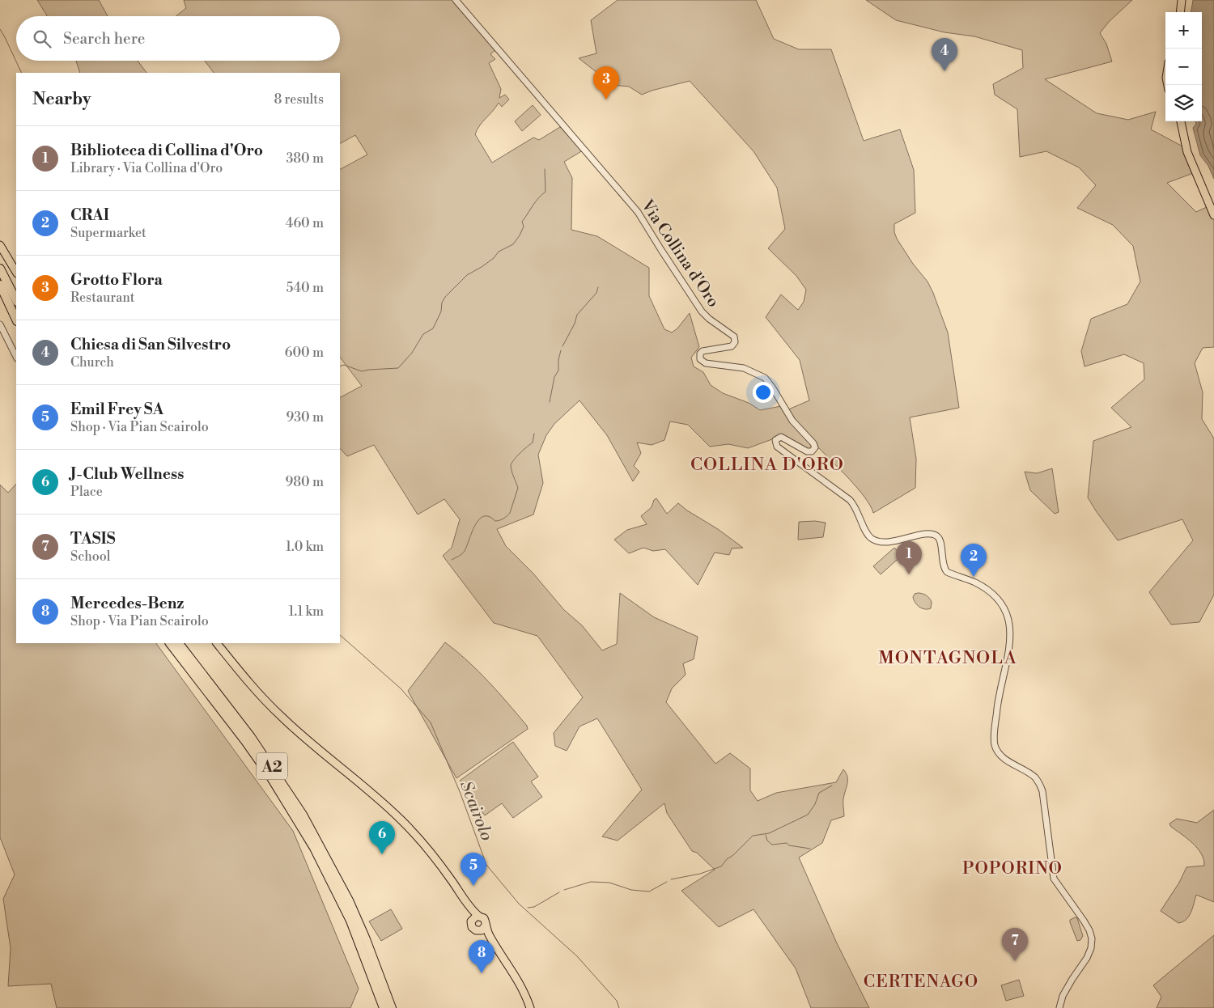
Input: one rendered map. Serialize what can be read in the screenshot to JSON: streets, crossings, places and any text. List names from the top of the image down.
{
  "streets": {
    "highway": ["A2"],
    "street": ["Via Collina d'Oro"]
  },
  "districts": [
    "COLLINA D'ORO",
    "MONTAGNOLA",
    "POPORINO",
    "CERTENAGO"
  ],
  "water": ["Scairolo"],
  "page": {
    "map_buttons": ["+", "−"],
    "search": "Search here",
    "pins": [
      "4",
      "3",
      "1",
      "2",
      "6",
      "5",
      "7",
      "8"
    ],
    "heading": ["Nearby", "8 results"],
    "list": [
      {
        "mark": "1",
        "name": "Biblioteca di Collina d'Oro",
        "note": "Library · Via Collina d'Oro",
        "value": "380 m"
      },
      {
        "mark": "2",
        "name": "CRAI",
        "note": "Supermarket",
        "value": "460 m"
      },
      {
        "mark": "3",
        "name": "Grotto Flora",
        "note": "Restaurant",
        "value": "540 m"
      },
      {
        "mark": "4",
        "name": "Chiesa di San Silvestro",
        "note": "Church",
        "value": "600 m"
      },
      {
        "mark": "5",
        "name": "Emil Frey SA",
        "note": "Shop · Via Pian Scairolo",
        "value": "930 m"
      },
      {
        "mark": "6",
        "name": "J-Club Wellness",
        "note": "Place",
        "value": "980 m"
      },
      {
        "mark": "7",
        "name": "TASIS",
        "note": "School",
        "value": "1.0 km"
      },
      {
        "mark": "8",
        "name": "Mercedes-Benz",
        "note": "Shop · Via Pian Scairolo",
        "value": "1.1 km"
      }
    ]
  }
}
